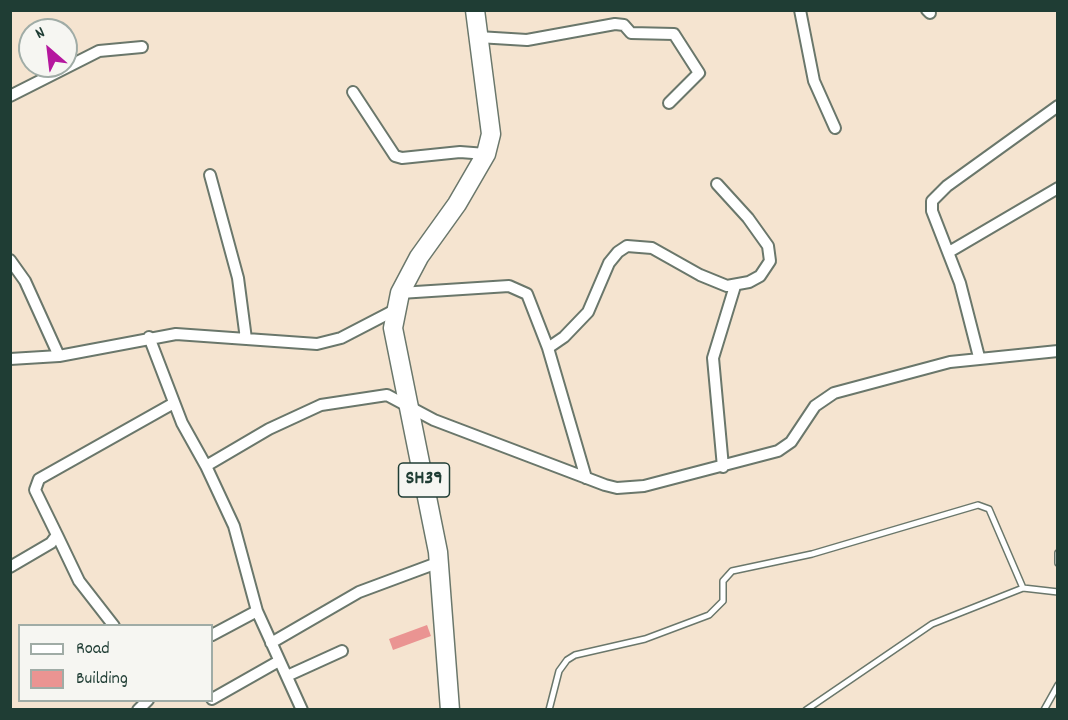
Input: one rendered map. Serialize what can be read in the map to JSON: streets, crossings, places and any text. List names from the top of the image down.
{
  "streets": {
    "main road": ["SH39"]
  },
  "legend": ["Road", "Building"],
  "north": "top left"
}
